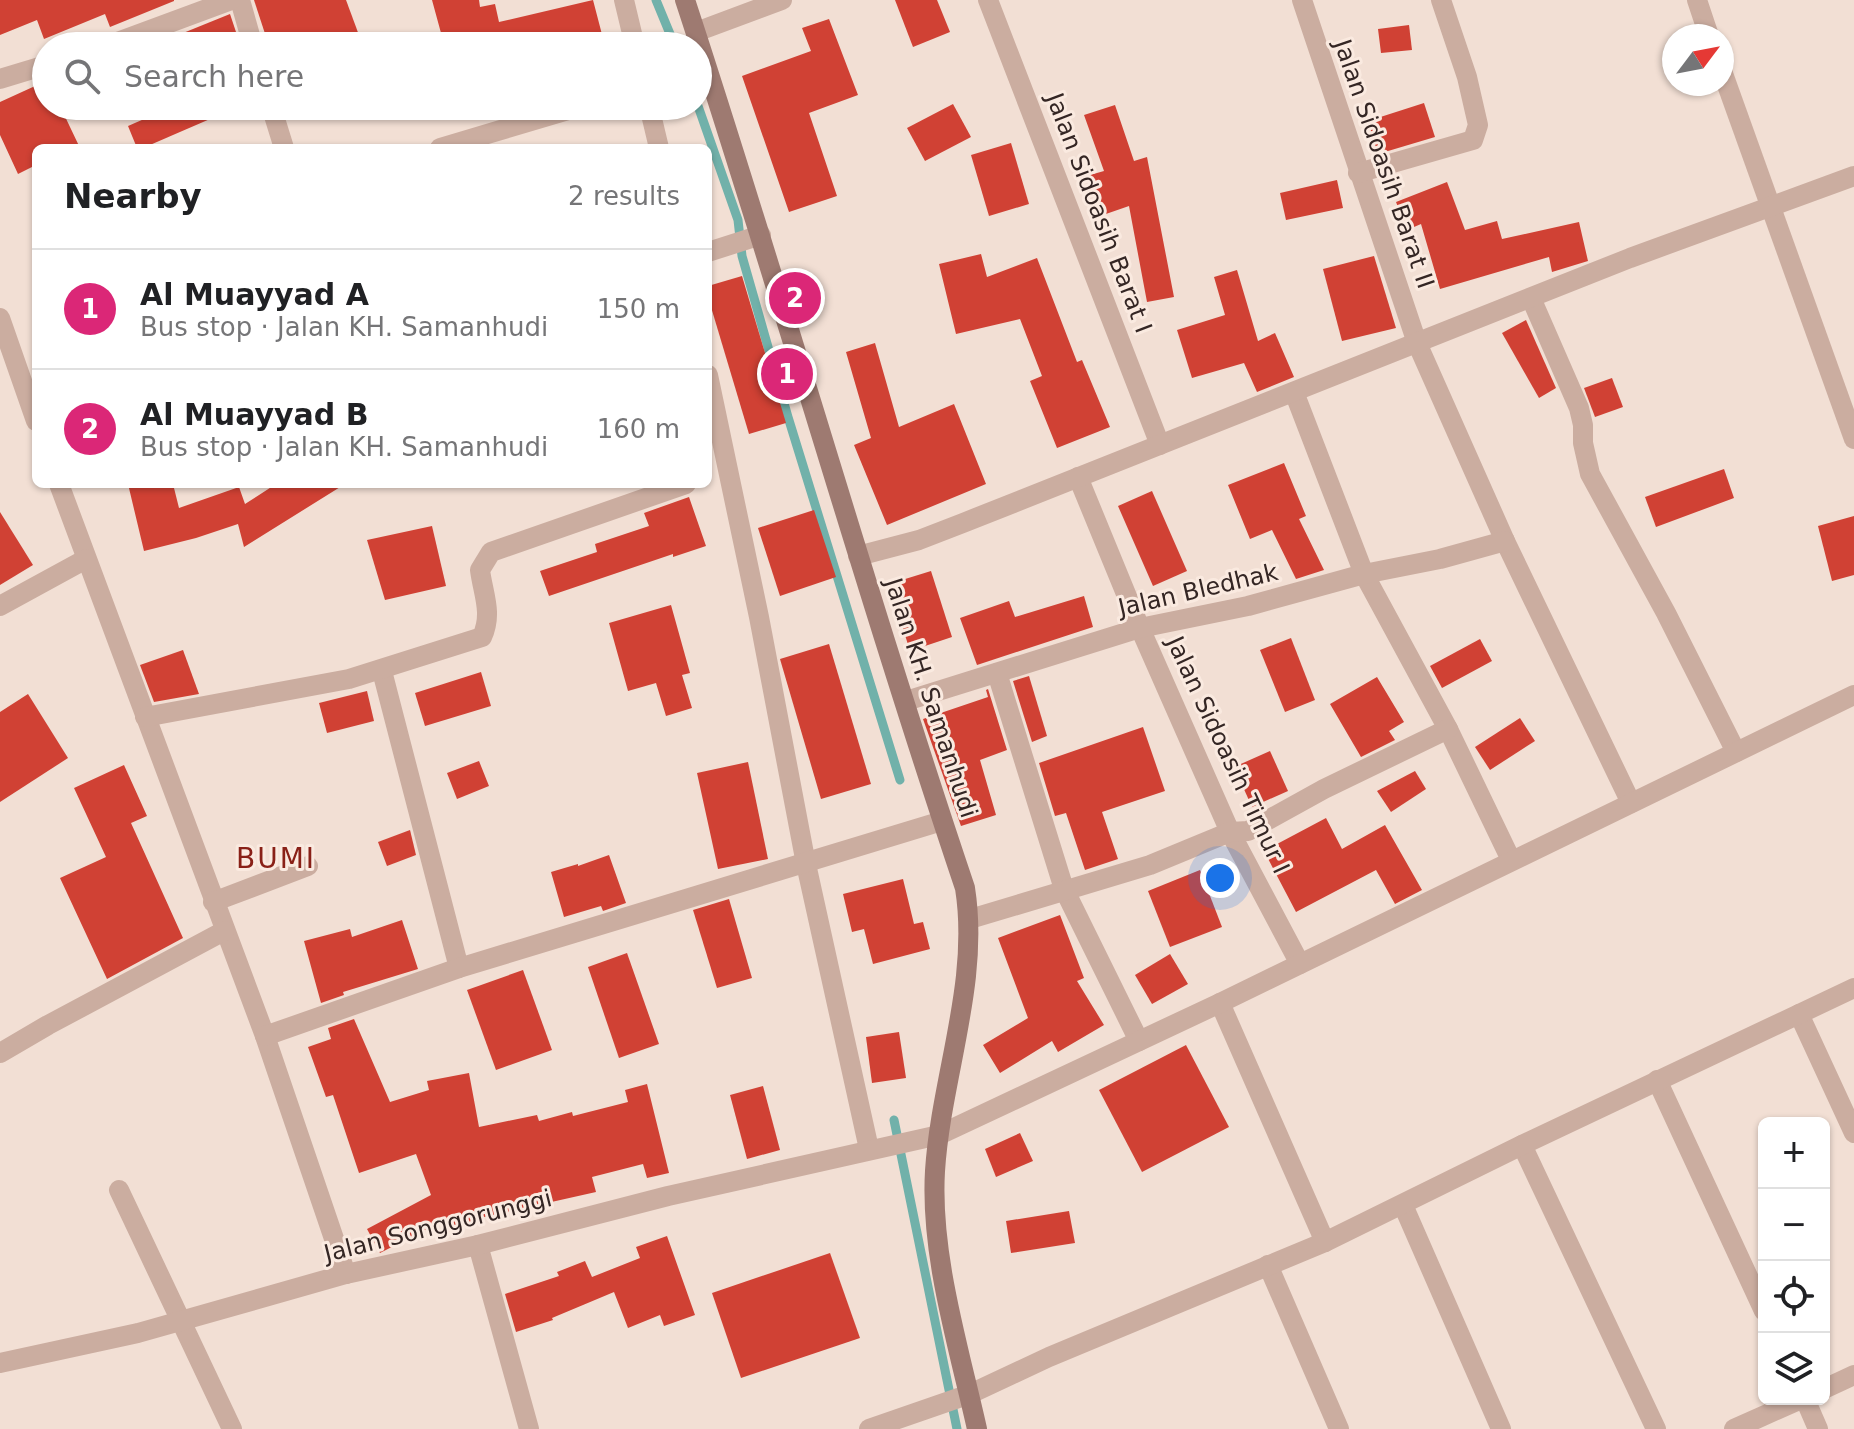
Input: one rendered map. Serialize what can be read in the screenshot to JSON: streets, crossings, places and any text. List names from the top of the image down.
{
  "streets": {
    "main road": ["Jalan KH. Samanhudi"],
    "street": [
      "Jalan Sidoasih Barat II",
      "Jalan Sidoasih Barat I",
      "Jalan Bledhak",
      "Jalan Sidoasih Timur I",
      "Jalan Songgorunggi"
    ]
  },
  "crossings": [
    ["Jalan Sidoasih Barat II", "Jalan Bledhak"],
    ["Jalan Sidoasih Barat II", "Jalan Songgorunggi"],
    ["Jalan Bledhak", "Jalan KH. Samanhudi"],
    ["Jalan Bledhak", "Jalan Sidoasih Timur I"],
    ["Jalan KH. Samanhudi", "Jalan Songgorunggi"],
    ["Jalan Sidoasih Timur I", "Jalan Songgorunggi"]
  ],
  "districts": ["BUMI"],
  "north": "top right",
  "page": {
    "search": "Search here",
    "heading": ["Nearby", "2 results"],
    "list": [
      {
        "mark": "1",
        "name": "Al Muayyad A",
        "note": "Bus stop · Jalan KH. Samanhudi",
        "value": "150 m"
      },
      {
        "mark": "2",
        "name": "Al Muayyad B",
        "note": "Bus stop · Jalan KH. Samanhudi",
        "value": "160 m"
      }
    ],
    "pins": ["2", "1"],
    "map_buttons": ["+", "−"]
  }
}
